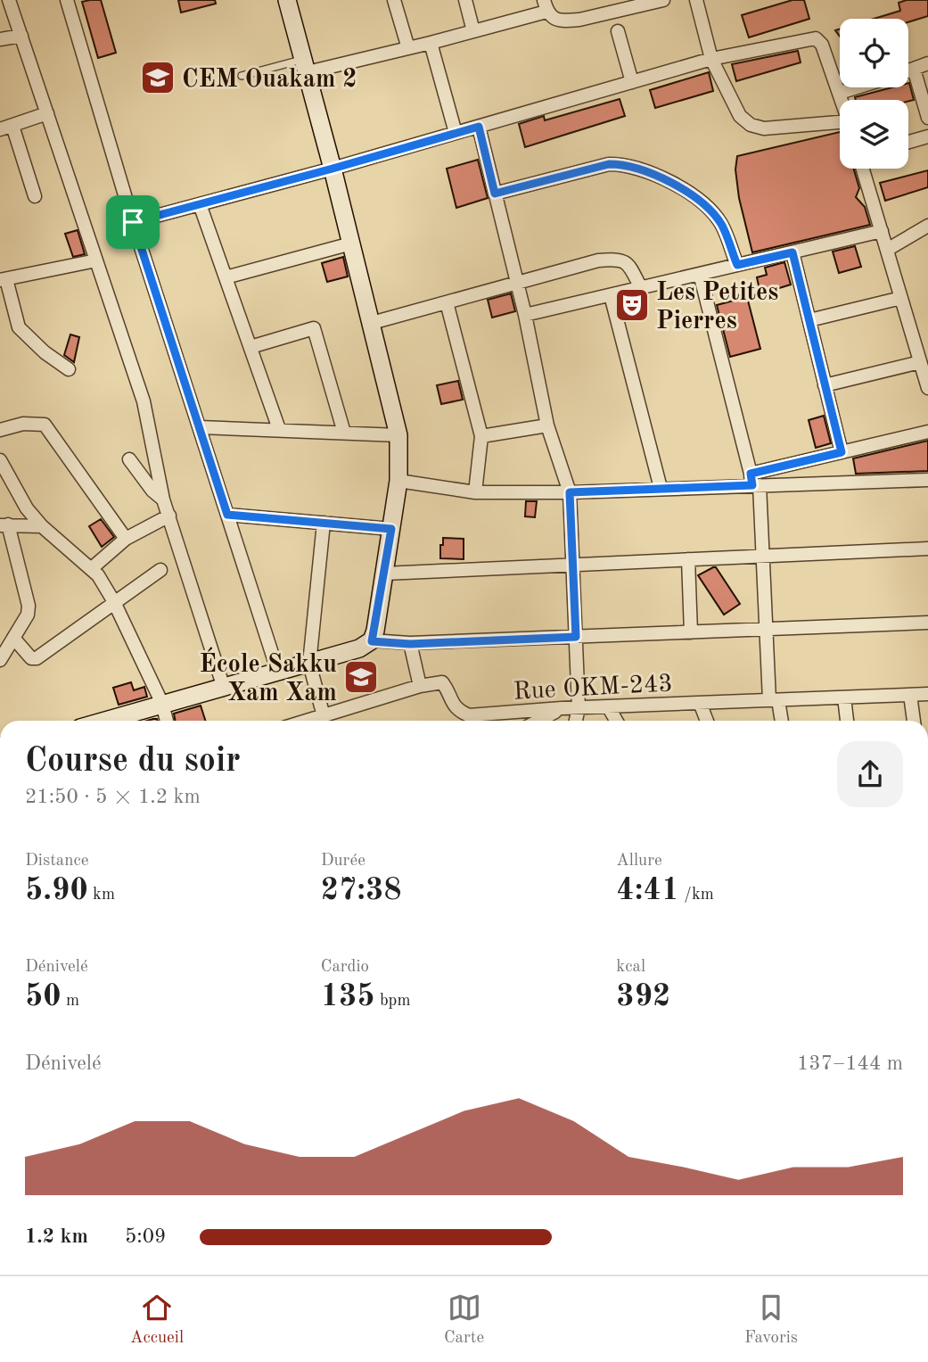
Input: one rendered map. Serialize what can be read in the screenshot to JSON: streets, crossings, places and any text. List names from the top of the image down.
{
  "streets": {
    "street": ["Rue OKM-243"]
  },
  "places": {
    "school or university": ["CEM Ouakam 2", "École Sakku Xam Xam"],
    "theatre": ["Les Petites Pierres"]
  },
  "page": {
    "heading": ["Course du soir", "21:50 · 5 × 1.2 km"],
    "stats": [
      ["Distance", "5.90 km"],
      ["Durée", "27:38"],
      ["Allure", "4:41 /km"],
      ["Dénivelé", "50 m"],
      ["Cardio", "135 bpm"],
      ["kcal", "392"]
    ],
    "chart": ["Dénivelé", "137–144 m"],
    "list": [
      {
        "name": "1.2 km",
        "note": "5:09"
      }
    ],
    "tabs": ["Accueil", "Carte", "Favoris"]
  }
}
